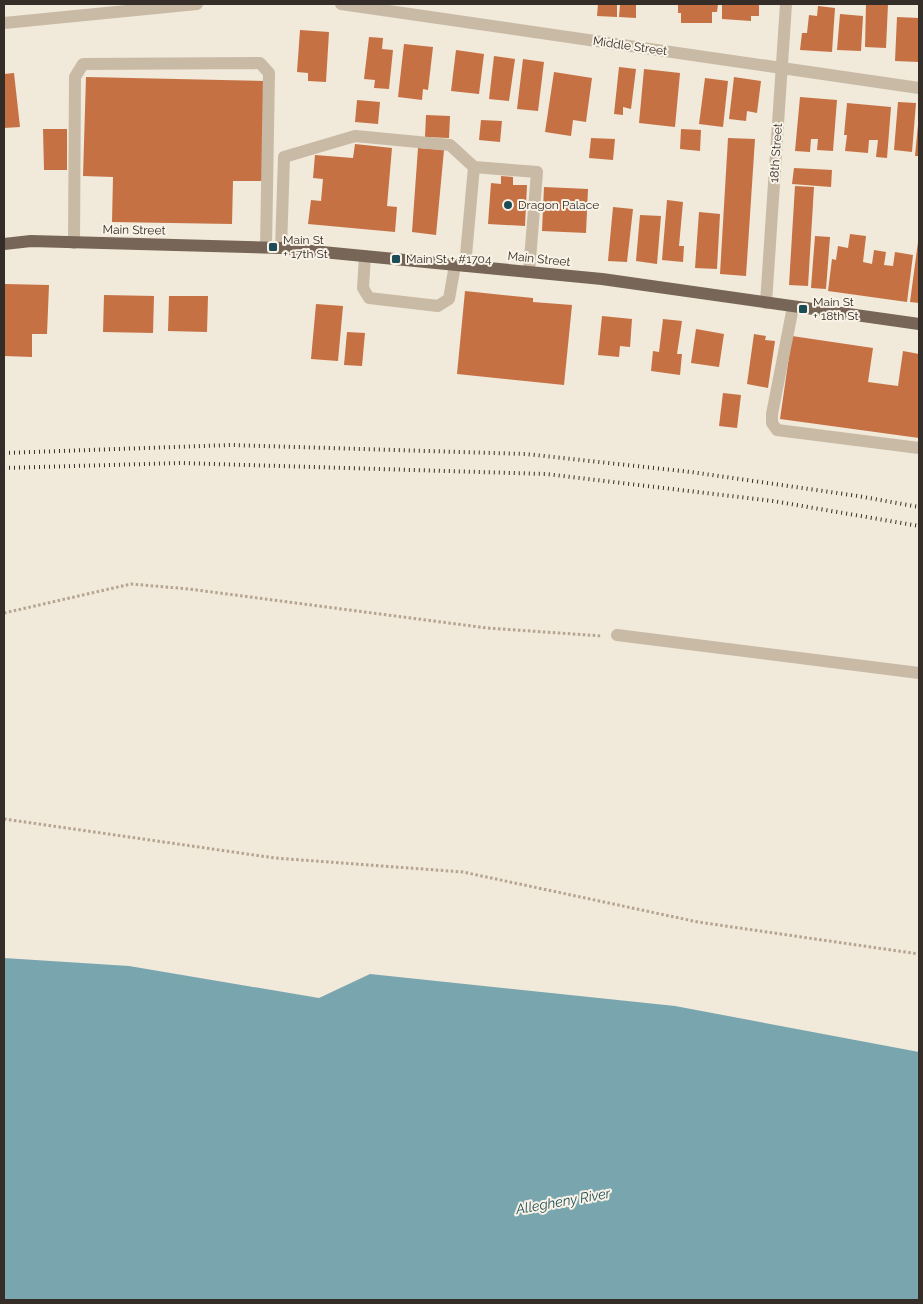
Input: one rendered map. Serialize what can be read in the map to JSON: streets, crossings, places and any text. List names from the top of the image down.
{
  "streets": {
    "main road": ["Main Street"],
    "street": ["Middle Street", "18th Street"]
  },
  "crossings": [
    ["Middle Street", "18th Street"],
    ["18th Street", "Main Street"]
  ],
  "water": ["Allegheny River"],
  "places": {
    "other": ["Dragon Palace"],
    "transit": ["Main St + 17th St", "Main St + #1704", "Main St + 18th St"]
  }
}
